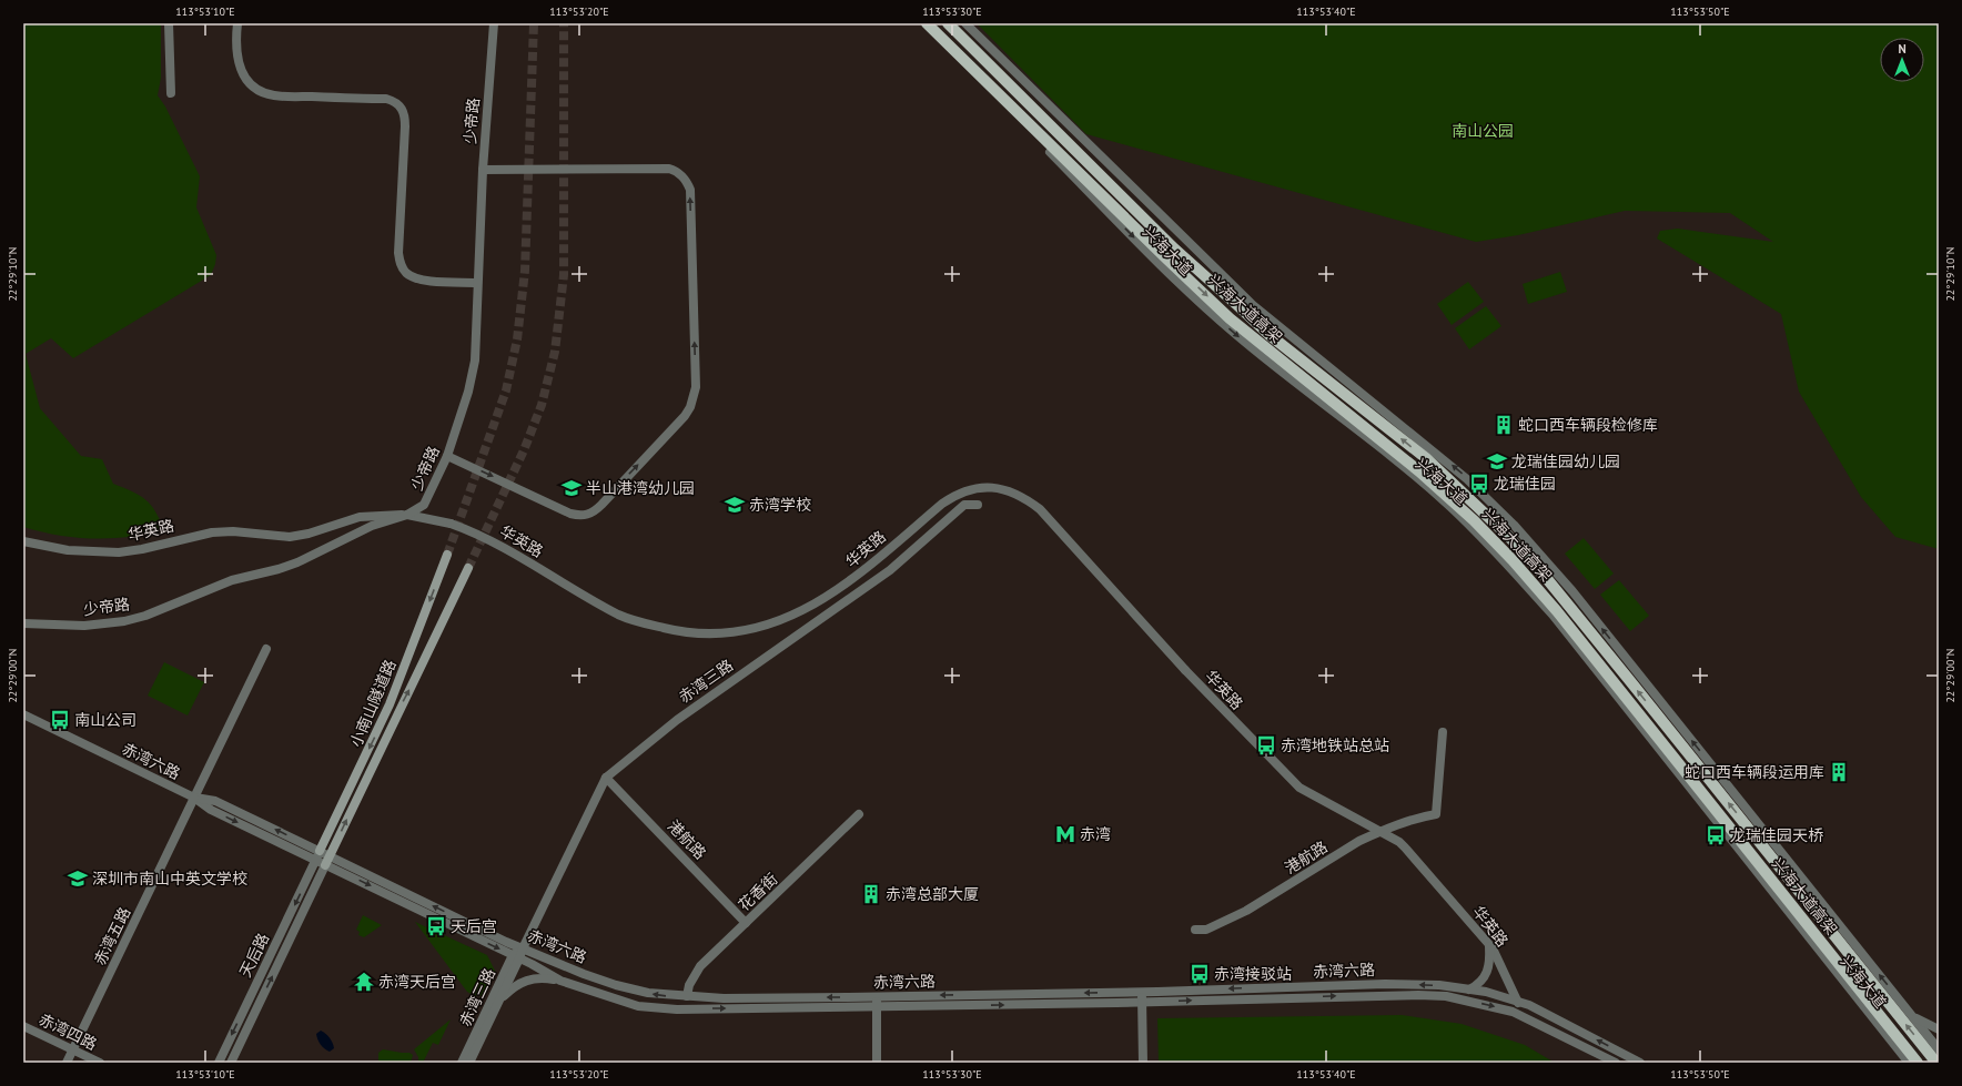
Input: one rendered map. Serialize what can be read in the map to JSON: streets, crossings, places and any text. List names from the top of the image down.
{
  "streets": {
    "main road": ["兴海大道高架", "小南山隧道路"],
    "street": [
      "少帝路",
      "兴海大道",
      "华英路",
      "赤湾三路",
      "赤湾六路",
      "港航路",
      "花香街",
      "赤湾五路",
      "天后路",
      "赤湾四路"
    ]
  },
  "crossings": [
    ["少帝路", "华英路"],
    ["兴海大道", "兴海大道高架"],
    ["华英路", "赤湾六路"],
    ["华英路", "港航路"],
    ["赤湾三路", "赤湾六路"],
    ["赤湾三路", "港航路"],
    ["小南山隧道路", "赤湾六路"],
    ["小南山隧道路", "天后路"],
    ["赤湾六路", "花香街"],
    ["赤湾六路", "赤湾五路"],
    ["赤湾六路", "天后路"],
    ["港航路", "花香街"],
    ["赤湾五路", "赤湾四路"]
  ],
  "parks": ["南山公园"],
  "places": {
    "building": ["蛇口西车辆段检修库", "蛇口西车辆段运用库", "赤湾总部大厦"],
    "school or university": [
      "龙瑞佳园幼儿园",
      "半山港湾幼儿园",
      "赤湾学校",
      "深圳市南山中英文学校"
    ],
    "bus stop": [
      "龙瑞佳园",
      "南山公司",
      "赤湾地铁站总站",
      "龙瑞佳园天桥",
      "天后宫",
      "赤湾接驳站"
    ],
    "metro station": ["赤湾"],
    "temple": ["赤湾天后宫"]
  },
  "north": "top",
  "coordinates": [
    "113°53'10\"E",
    "113°53'20\"E",
    "113°53'30\"E",
    "113°53'40\"E",
    "113°53'50\"E",
    "22°29'10\"N",
    "22°29'00\"N"
  ]
}
